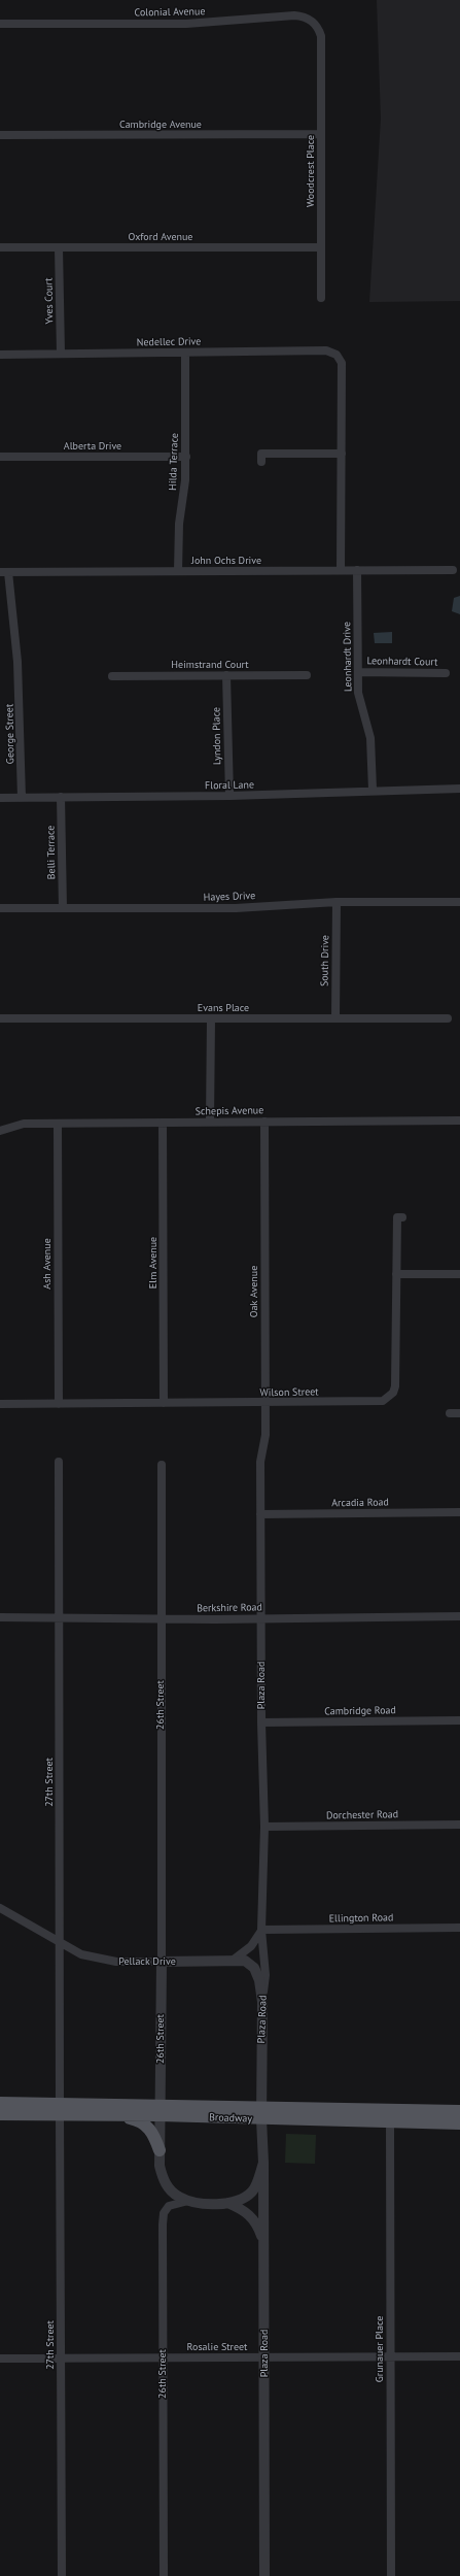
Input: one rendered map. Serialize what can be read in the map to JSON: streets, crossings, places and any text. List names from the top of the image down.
{
  "streets": {
    "main road": ["Broadway"],
    "street": [
      "Colonial Avenue",
      "Cambridge Avenue",
      "Woodcrest Place",
      "Oxford Avenue",
      "Yves Court",
      "Nedellec Drive",
      "Alberta Drive",
      "Hilda Terrace",
      "John Ochs Drive",
      "Leonhardt Drive",
      "Leonhardt Court",
      "Heimstrand Court",
      "George Street",
      "Lyndon Place",
      "Floral Lane",
      "Belli Terrace",
      "Hayes Drive",
      "South Drive",
      "Evans Place",
      "Schepis Avenue",
      "Elm Avenue",
      "Ash Avenue",
      "Oak Avenue",
      "Wilson Street",
      "Arcadia Road",
      "Berkshire Road",
      "Plaza Road",
      "26th Street",
      "Cambridge Road",
      "27th Street",
      "Dorchester Road",
      "Ellington Road",
      "Pellack Drive",
      "Rosalie Street",
      "Grunauer Place"
    ]
  },
  "crossings": [
    ["Colonial Avenue", "Woodcrest Place"],
    ["Cambridge Avenue", "Woodcrest Place"],
    ["Woodcrest Place", "Oxford Avenue"],
    ["Oxford Avenue", "Yves Court"],
    ["Yves Court", "Nedellec Drive"],
    ["Nedellec Drive", "Hilda Terrace"],
    ["Alberta Drive", "Hilda Terrace"],
    ["Hilda Terrace", "John Ochs Drive"],
    ["John Ochs Drive", "Leonhardt Drive"],
    ["John Ochs Drive", "George Street"],
    ["Leonhardt Drive", "Leonhardt Court"],
    ["Leonhardt Drive", "Floral Lane"],
    ["Heimstrand Court", "Lyndon Place"],
    ["George Street", "Floral Lane"],
    ["Lyndon Place", "Floral Lane"],
    ["Floral Lane", "Belli Terrace"],
    ["Belli Terrace", "Hayes Drive"],
    ["Hayes Drive", "South Drive"],
    ["South Drive", "Evans Place"],
    ["Schepis Avenue", "Elm Avenue"],
    ["Schepis Avenue", "Ash Avenue"],
    ["Schepis Avenue", "Oak Avenue"],
    ["Elm Avenue", "Wilson Street"],
    ["Ash Avenue", "Wilson Street"],
    ["Oak Avenue", "Wilson Street"],
    ["Oak Avenue", "Plaza Road"],
    ["Arcadia Road", "Plaza Road"],
    ["Berkshire Road", "Plaza Road"],
    ["Berkshire Road", "26th Street"],
    ["Berkshire Road", "27th Street"],
    ["Plaza Road", "26th Street"],
    ["Plaza Road", "Cambridge Road"],
    ["Plaza Road", "Dorchester Road"],
    ["Plaza Road", "Ellington Road"],
    ["Plaza Road", "Broadway"],
    ["Plaza Road", "Rosalie Street"],
    ["26th Street", "Pellack Drive"],
    ["26th Street", "Broadway"],
    ["26th Street", "Rosalie Street"],
    ["27th Street", "Pellack Drive"],
    ["27th Street", "Broadway"],
    ["27th Street", "Rosalie Street"],
    ["Broadway", "Grunauer Place"],
    ["Rosalie Street", "Grunauer Place"]
  ]
}
